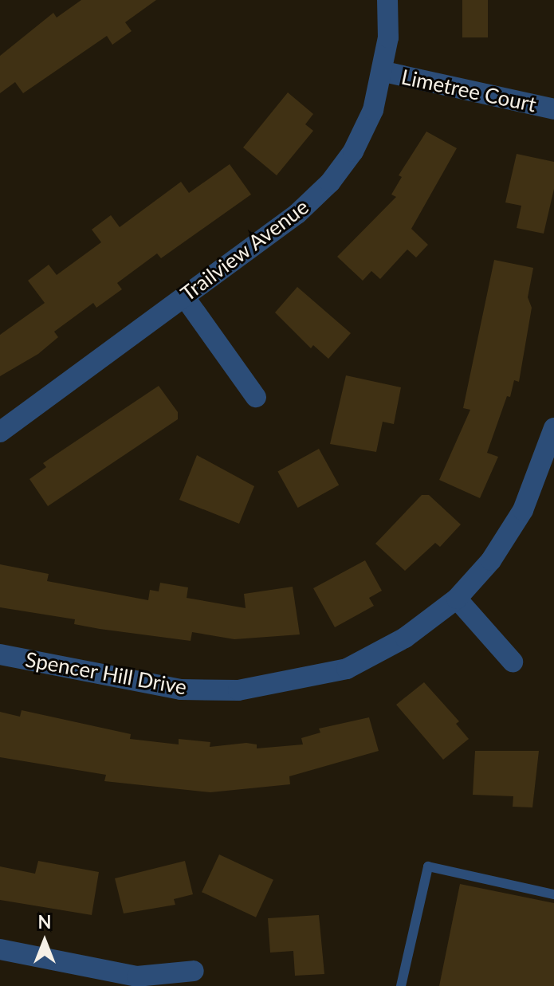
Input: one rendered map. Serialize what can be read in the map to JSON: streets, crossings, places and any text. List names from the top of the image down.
{
  "streets": {
    "street": ["Limetree Court", "Trailview Avenue", "Spencer Hill Drive"]
  },
  "crossings": [
    ["Limetree Court", "Trailview Avenue"]
  ],
  "north": "top"
}
